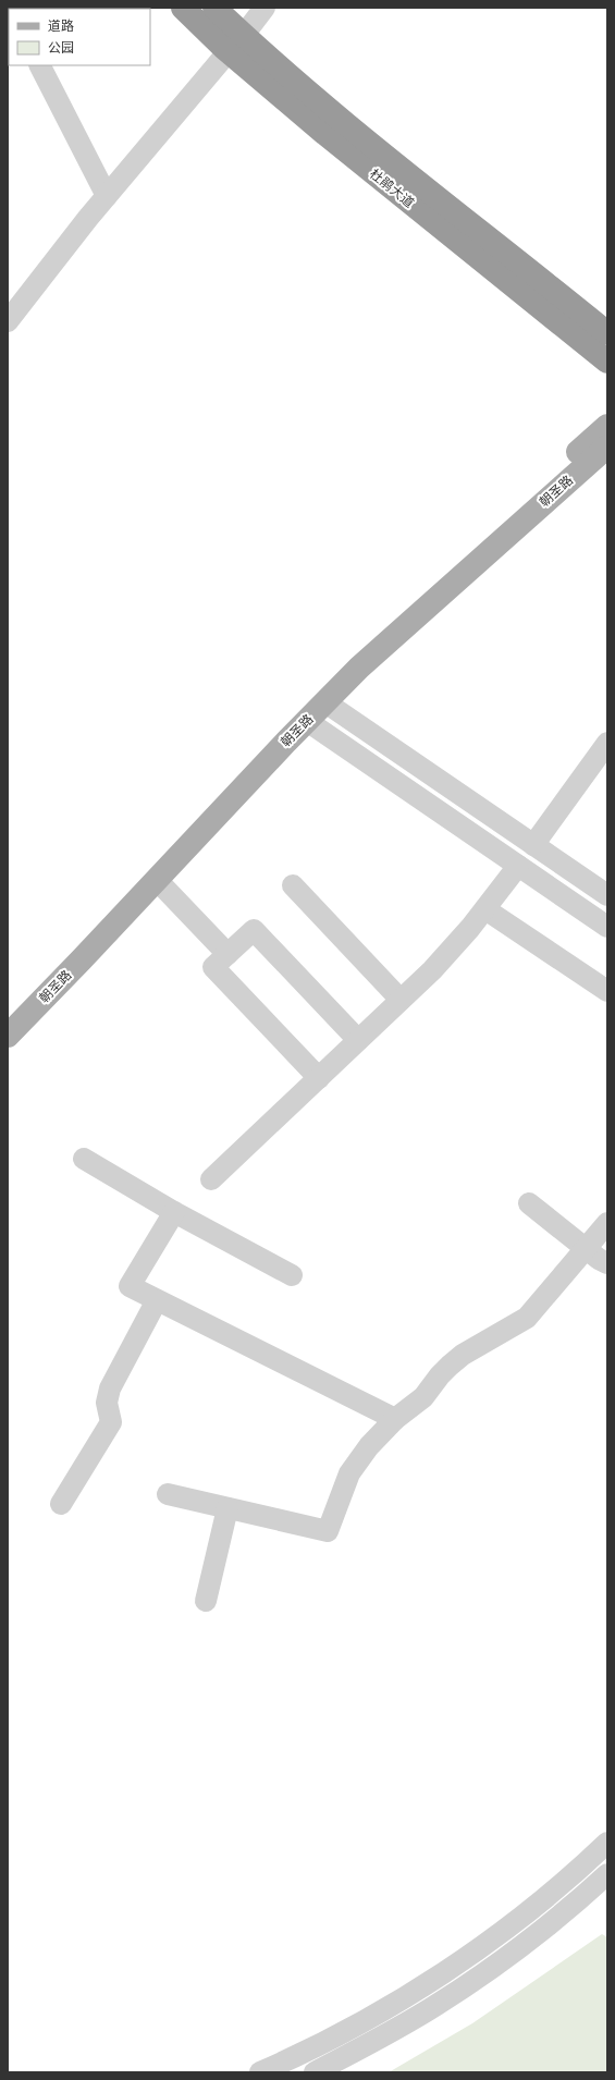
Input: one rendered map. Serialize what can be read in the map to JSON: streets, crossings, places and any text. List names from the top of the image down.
{
  "streets": {
    "highway": ["杜鹃大道"],
    "main road": ["朝圣路"]
  },
  "legend": ["道路", "公园"]
}
